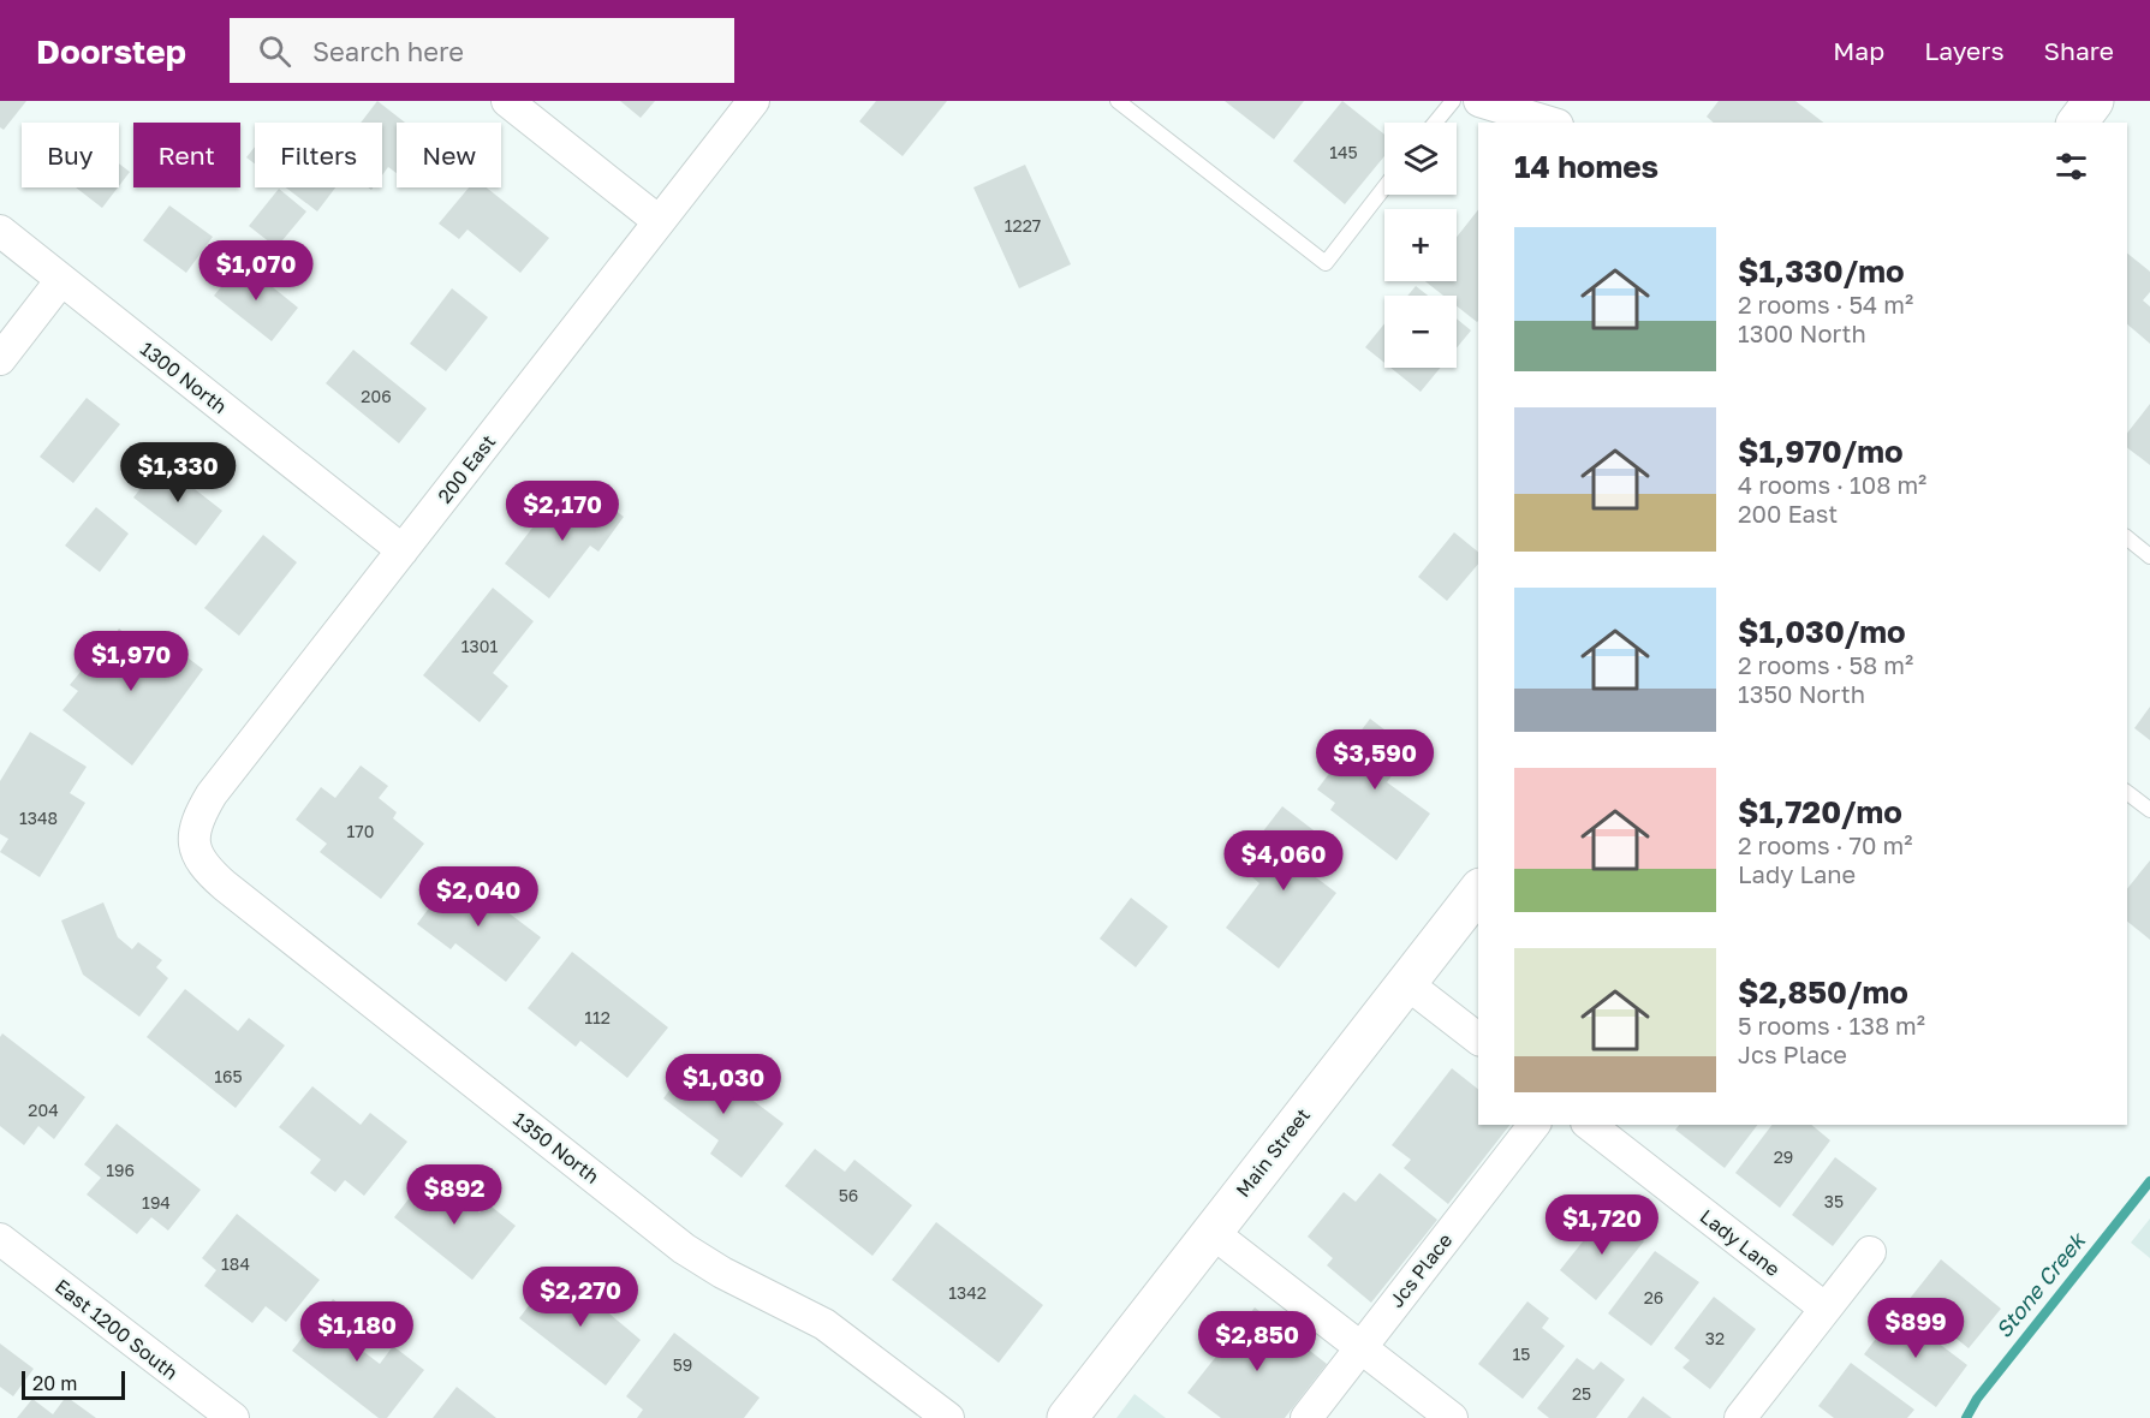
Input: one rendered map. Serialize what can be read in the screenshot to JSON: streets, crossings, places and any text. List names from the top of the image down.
{
  "streets": {
    "main road": ["Main Street"],
    "street": [
      "1300 North",
      "200 East",
      "1350 North",
      "Lady Lane",
      "Jcs Place",
      "East 1200 South"
    ]
  },
  "crossings": [
    ["1300 North", "200 East"],
    ["200 East", "1350 North"]
  ],
  "water": ["Stone Creek"],
  "house_numbers": [
    "145",
    "1227",
    "206",
    "1301",
    "1348",
    "170",
    "112",
    "165",
    "204",
    "29",
    "196",
    "56",
    "35",
    "194",
    "184",
    "1342",
    "26",
    "32",
    "15",
    "59",
    "25"
  ],
  "scale_bar": "20 m",
  "page": {
    "header": "Doorstep",
    "search": "Search here",
    "nav": ["Map", "Layers", "Share"],
    "map_buttons": ["+", "−"],
    "chip": [
      "Buy",
      "Rent",
      "Filters",
      "New"
    ],
    "heading": "14 homes",
    "list": [
      {
        "name": "$1,330/mo",
        "note": "2 rooms · 54 m² · 1300 North"
      },
      {
        "name": "$1,970/mo",
        "note": "4 rooms · 108 m² · 200 East"
      },
      {
        "name": "$1,030/mo",
        "note": "2 rooms · 58 m² · 1350 North"
      },
      {
        "name": "$1,720/mo",
        "note": "2 rooms · 70 m² · Lady Lane"
      },
      {
        "name": "$2,850/mo",
        "note": "5 rooms · 138 m² · Jcs Place"
      }
    ],
    "price": [
      "$1,070",
      "$1,330",
      "$2,170",
      "$1,970",
      "$3,590",
      "$4,060",
      "$2,040",
      "$1,030",
      "$892",
      "$1,720",
      "$2,270",
      "$899",
      "$1,180",
      "$2,850"
    ],
    "scale": "20 m"
  }
}
